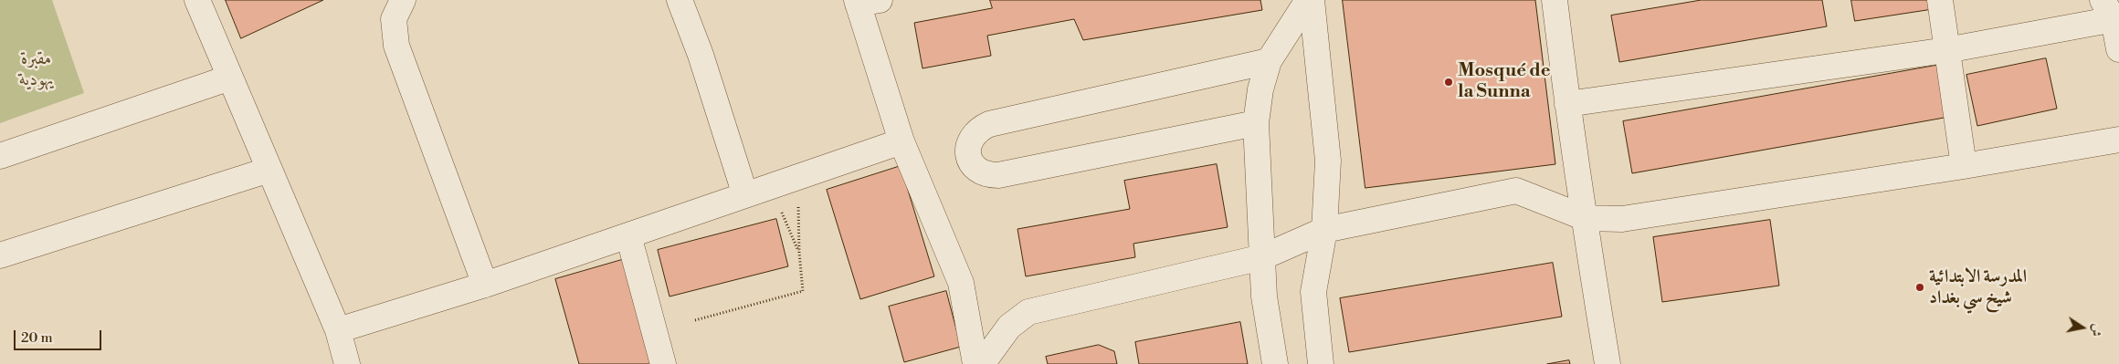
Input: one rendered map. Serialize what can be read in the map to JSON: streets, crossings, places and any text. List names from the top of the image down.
{
  "parks": ["مقبرة يهودية"],
  "places": ["Mosqué de la Sunna", "المدرسة الابتدائية شيخ سي بغداد"],
  "scale_bar": "20 m",
  "north": "right"
}
